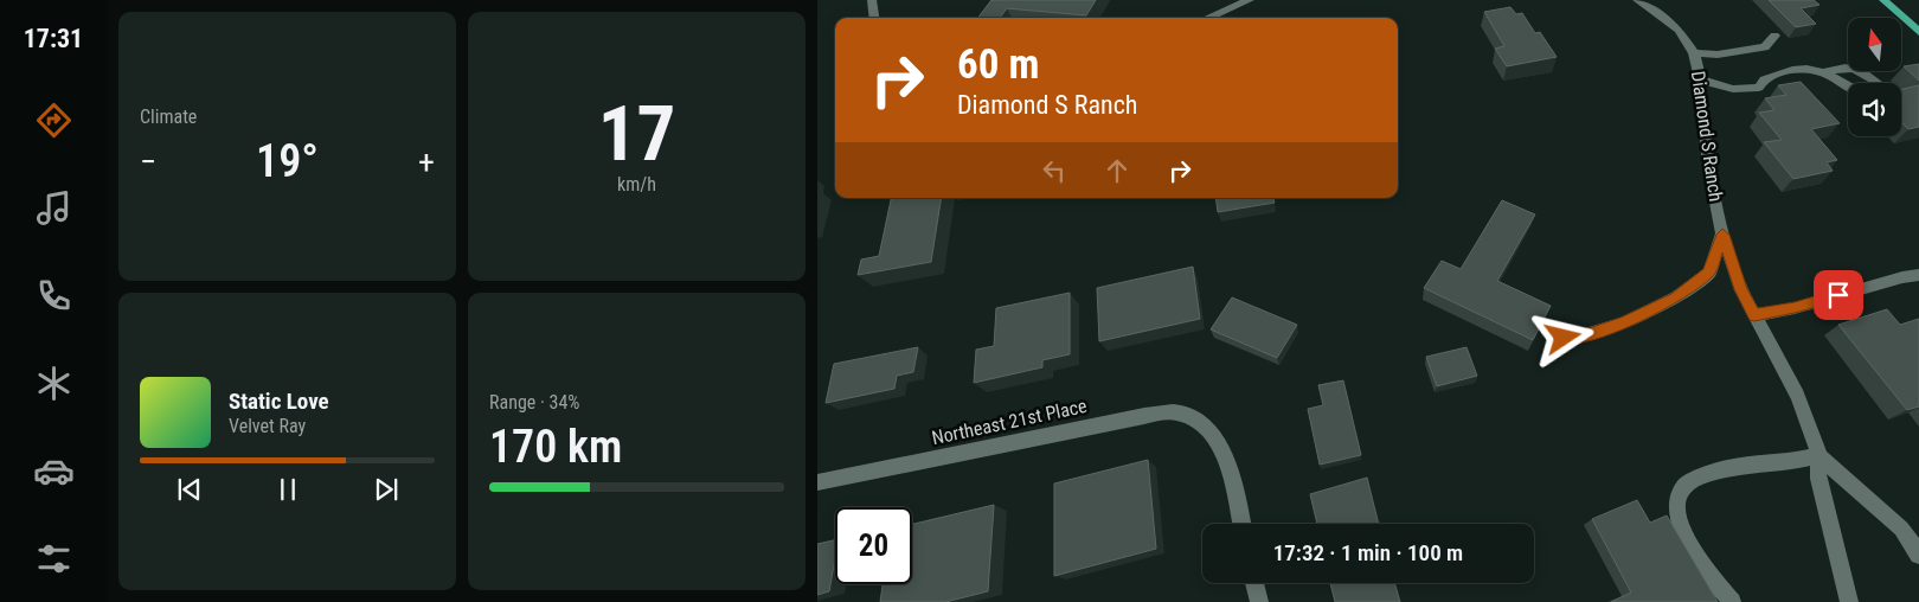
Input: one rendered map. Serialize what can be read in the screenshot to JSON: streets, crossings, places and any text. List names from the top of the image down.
{
  "streets": {
    "street": ["Diamond S Ranch", "Northeast 21st Place"]
  },
  "north": "top",
  "page": {
    "tabs": "17:31",
    "tile": [
      "Climate",
      ["17", "km/h"],
      ["Range · 34%", "170 km"]
    ],
    "turn": ["60 m", "Diamond S Ranch"],
    "heat": ["−", "19°", "+"],
    "song": ["Static Love", "Velvet Ray"],
    "limit": "20",
    "trip": "17:32 · 1 min · 100 m"
  }
}
